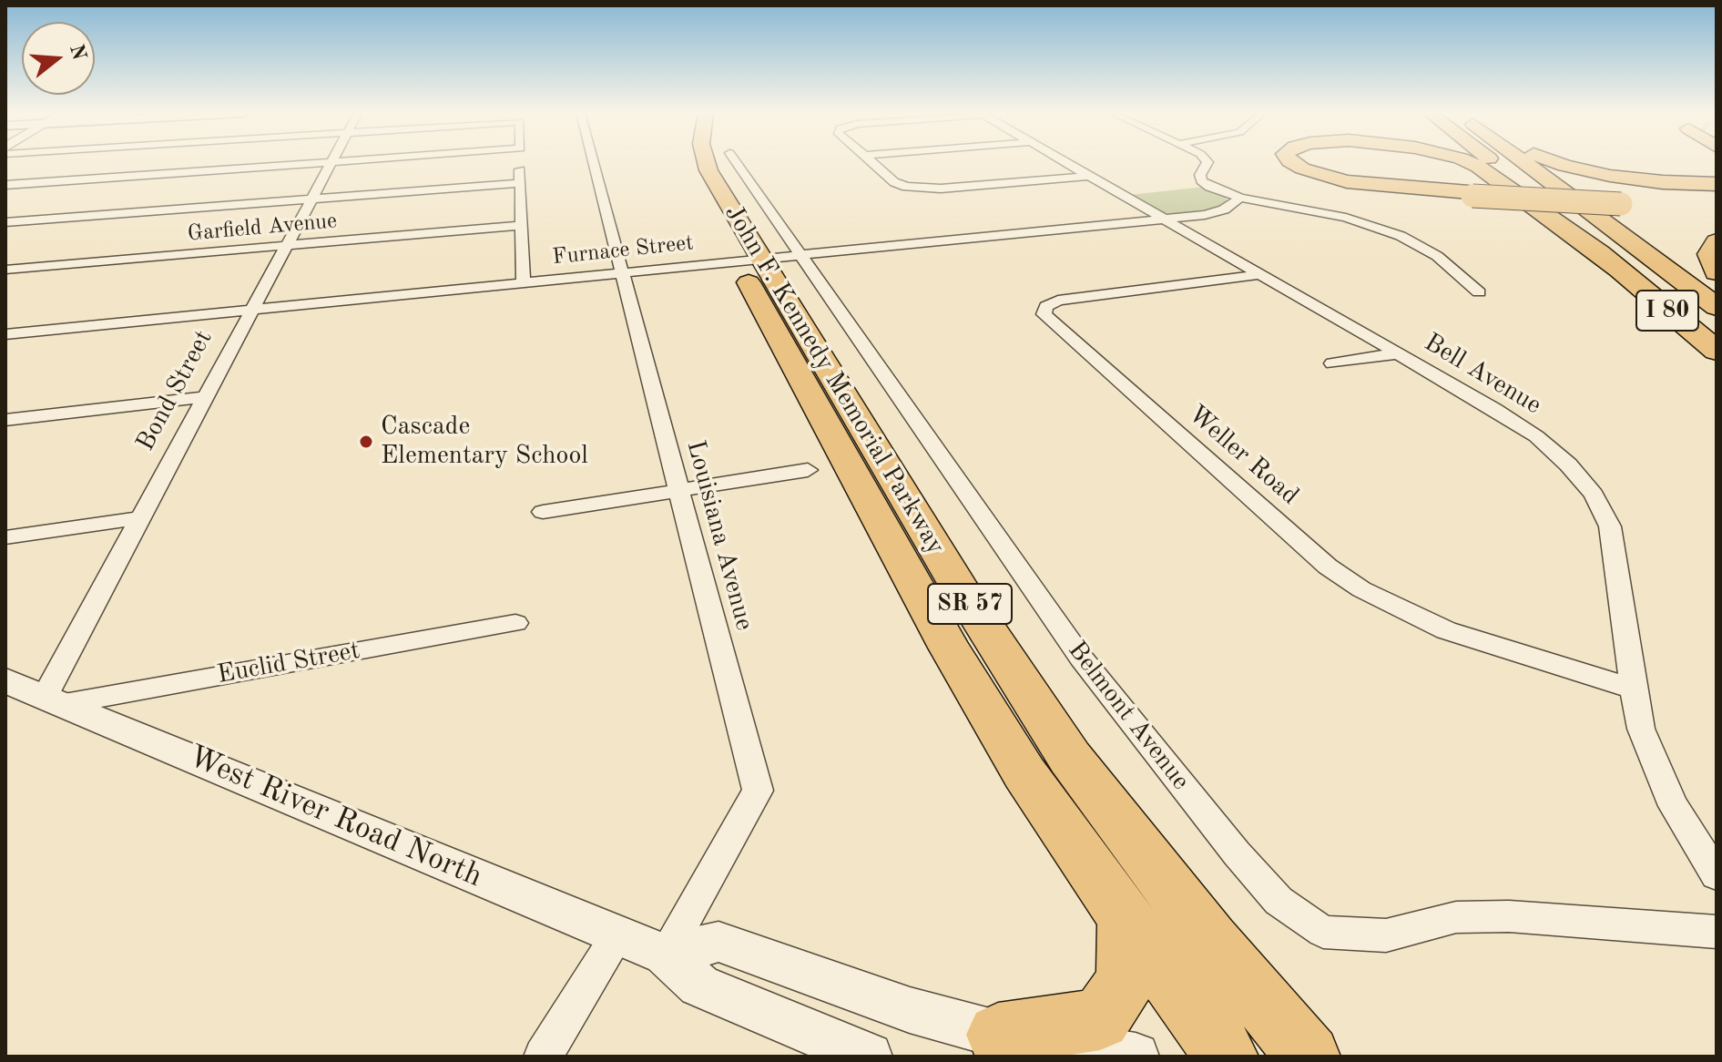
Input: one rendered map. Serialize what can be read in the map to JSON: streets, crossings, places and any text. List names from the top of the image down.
{
  "streets": {
    "highway": ["I 80", "John F. Kennedy Memorial Parkway", "SR 57"],
    "street": [
      "Garfield Avenue",
      "Furnace Street",
      "Bell Avenue",
      "Bond Street",
      "Weller Road",
      "Louisiana Avenue",
      "Euclid Street",
      "Belmont Avenue",
      "West River Road North"
    ]
  },
  "crossings": [
    ["Garfield Avenue", "Bond Street"],
    ["Furnace Street", "Bell Avenue"],
    ["Furnace Street", "John F. Kennedy Memorial Parkway"],
    ["Furnace Street", "Bond Street"],
    ["Furnace Street", "Louisiana Avenue"],
    ["Furnace Street", "Belmont Avenue"],
    ["Bell Avenue", "Weller Road"],
    ["John F. Kennedy Memorial Parkway", "Belmont Avenue"],
    ["Bond Street", "Euclid Street"],
    ["Bond Street", "West River Road North"],
    ["Louisiana Avenue", "West River Road North"],
    ["Euclid Street", "West River Road North"]
  ],
  "places": ["Cascade Elementary School"],
  "north": "right"
}
